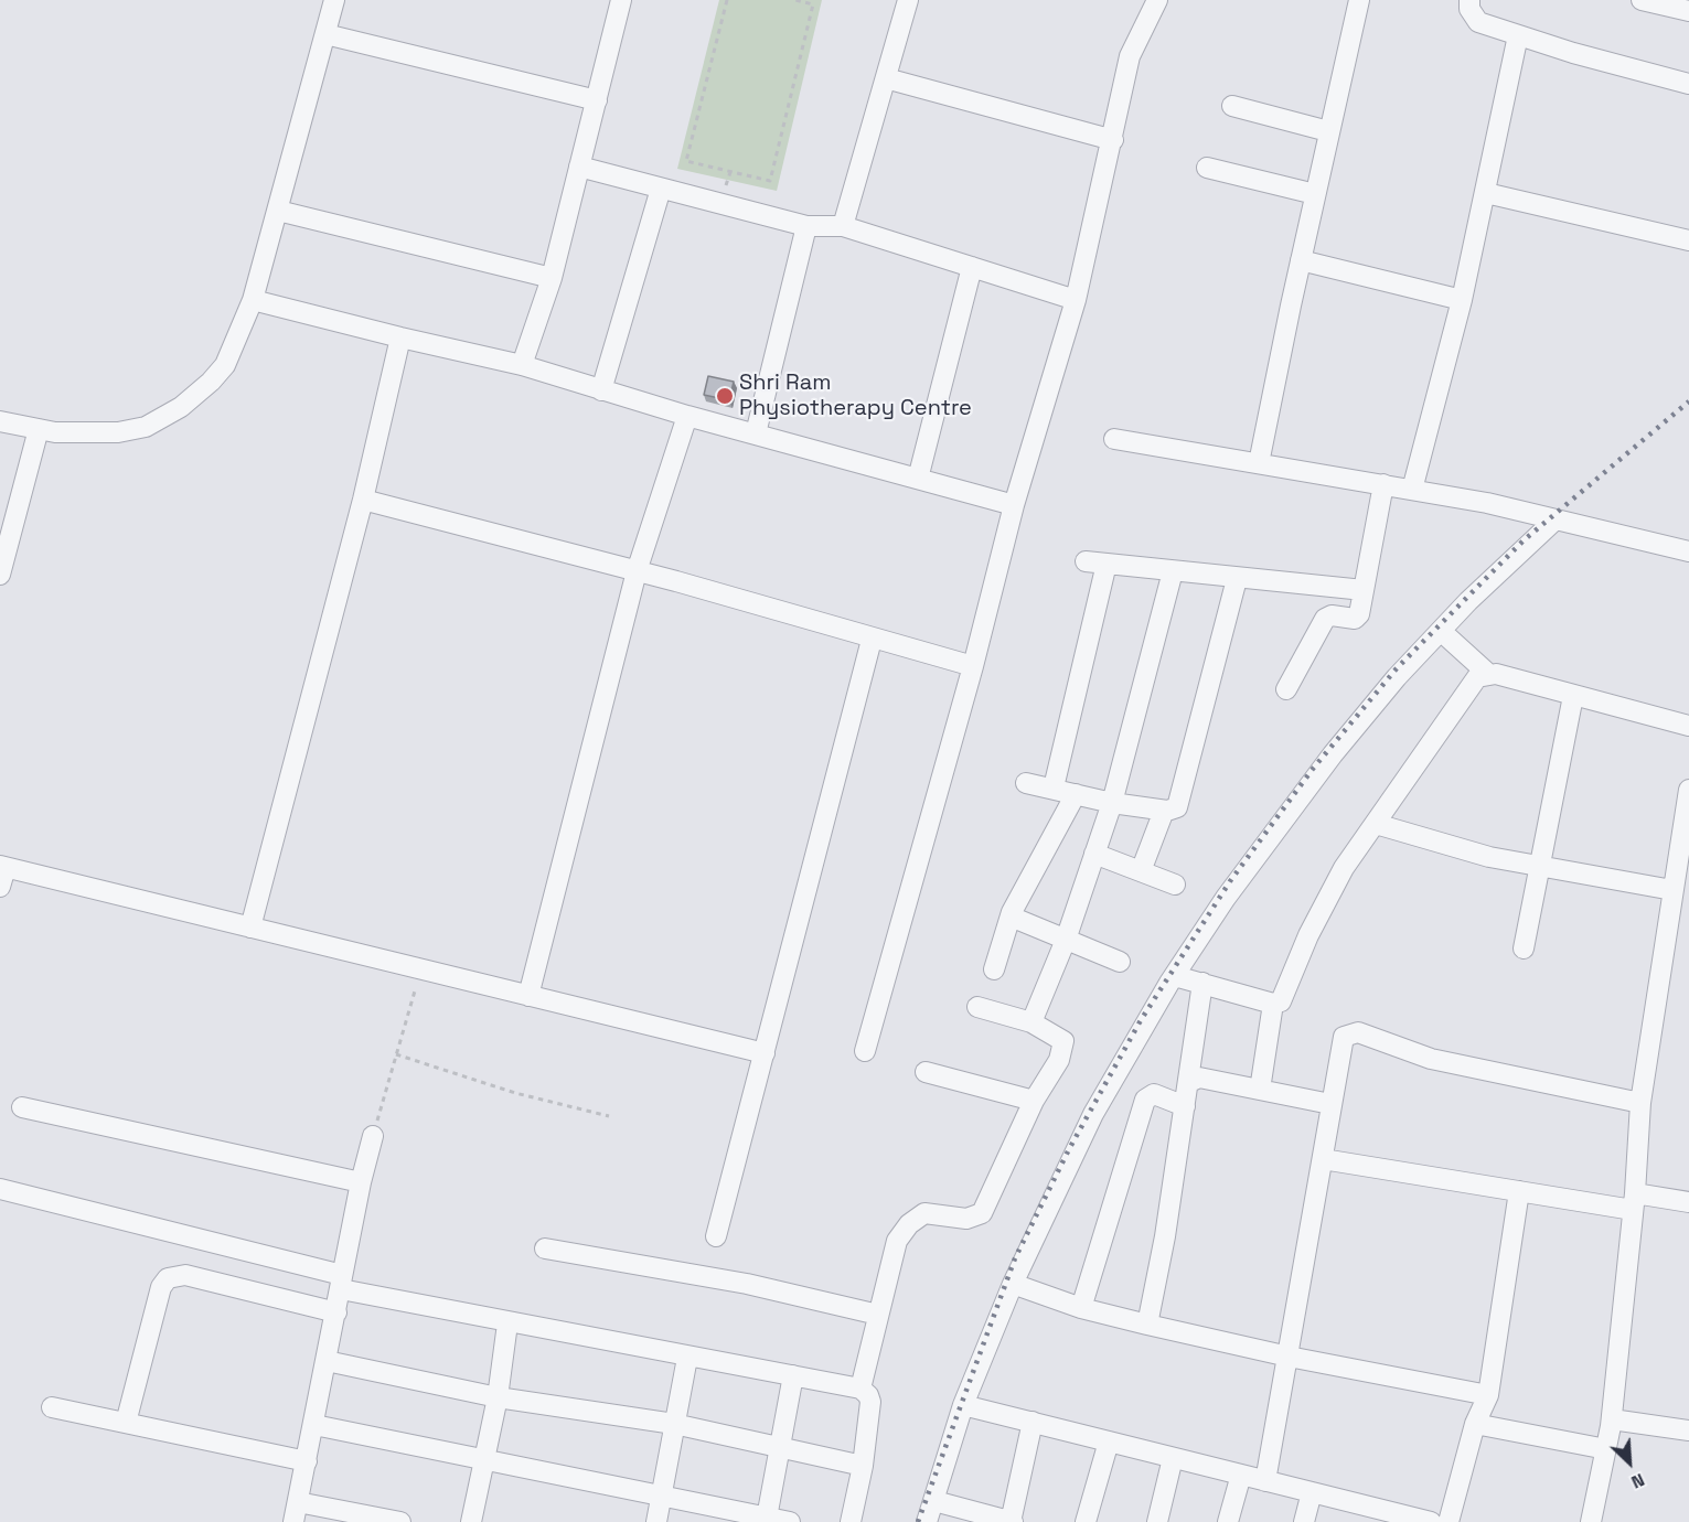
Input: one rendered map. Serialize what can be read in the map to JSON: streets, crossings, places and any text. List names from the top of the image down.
{
  "places": ["Shri Ram Physiotherapy Centre"],
  "north": "bottom right"
}
